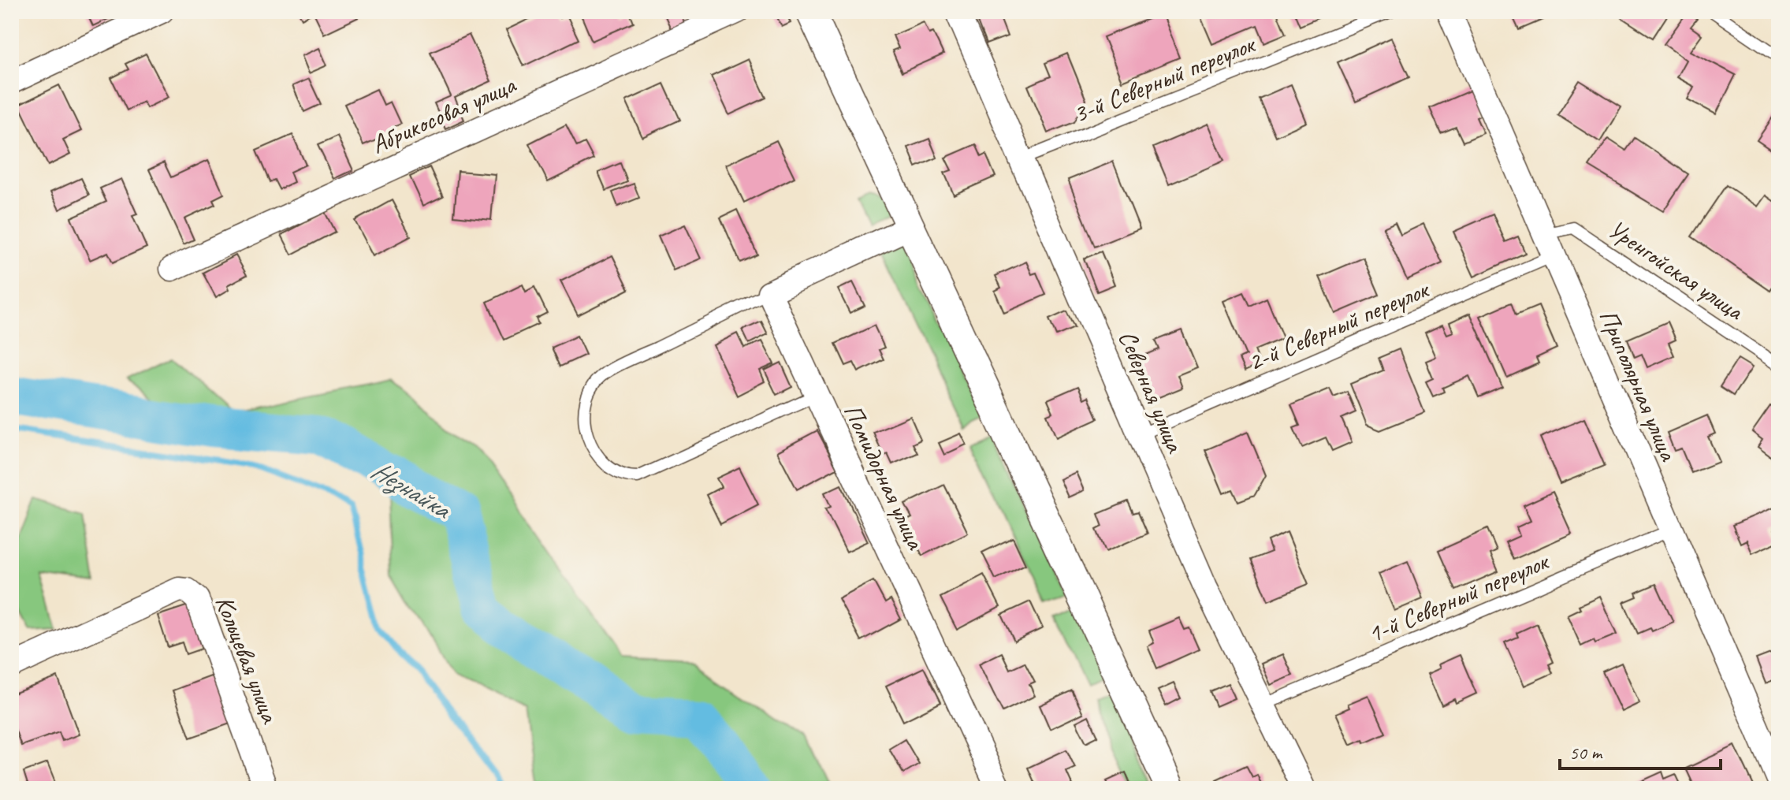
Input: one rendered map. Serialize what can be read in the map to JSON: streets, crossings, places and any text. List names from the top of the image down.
{
  "streets": {
    "street": [
      "Абрикосовая улица",
      "Приполярная улица",
      "Северная улица",
      "Помидорная улица",
      "Кольцевая улица"
    ],
    "lane": [
      "3-й Северный переулок",
      "Уренгойская улица",
      "2-й Северный переулок",
      "1-й Северный переулок"
    ]
  },
  "crossings": [
    ["3-й Северный переулок", "Северная улица"],
    ["Уренгойская улица", "Приполярная улица"],
    ["2-й Северный переулок", "Приполярная улица"],
    ["2-й Северный переулок", "Северная улица"],
    ["Приполярная улица", "1-й Северный переулок"],
    ["Северная улица", "1-й Северный переулок"]
  ],
  "water": ["Незнайка"],
  "scale_bar": "50 m"
}
